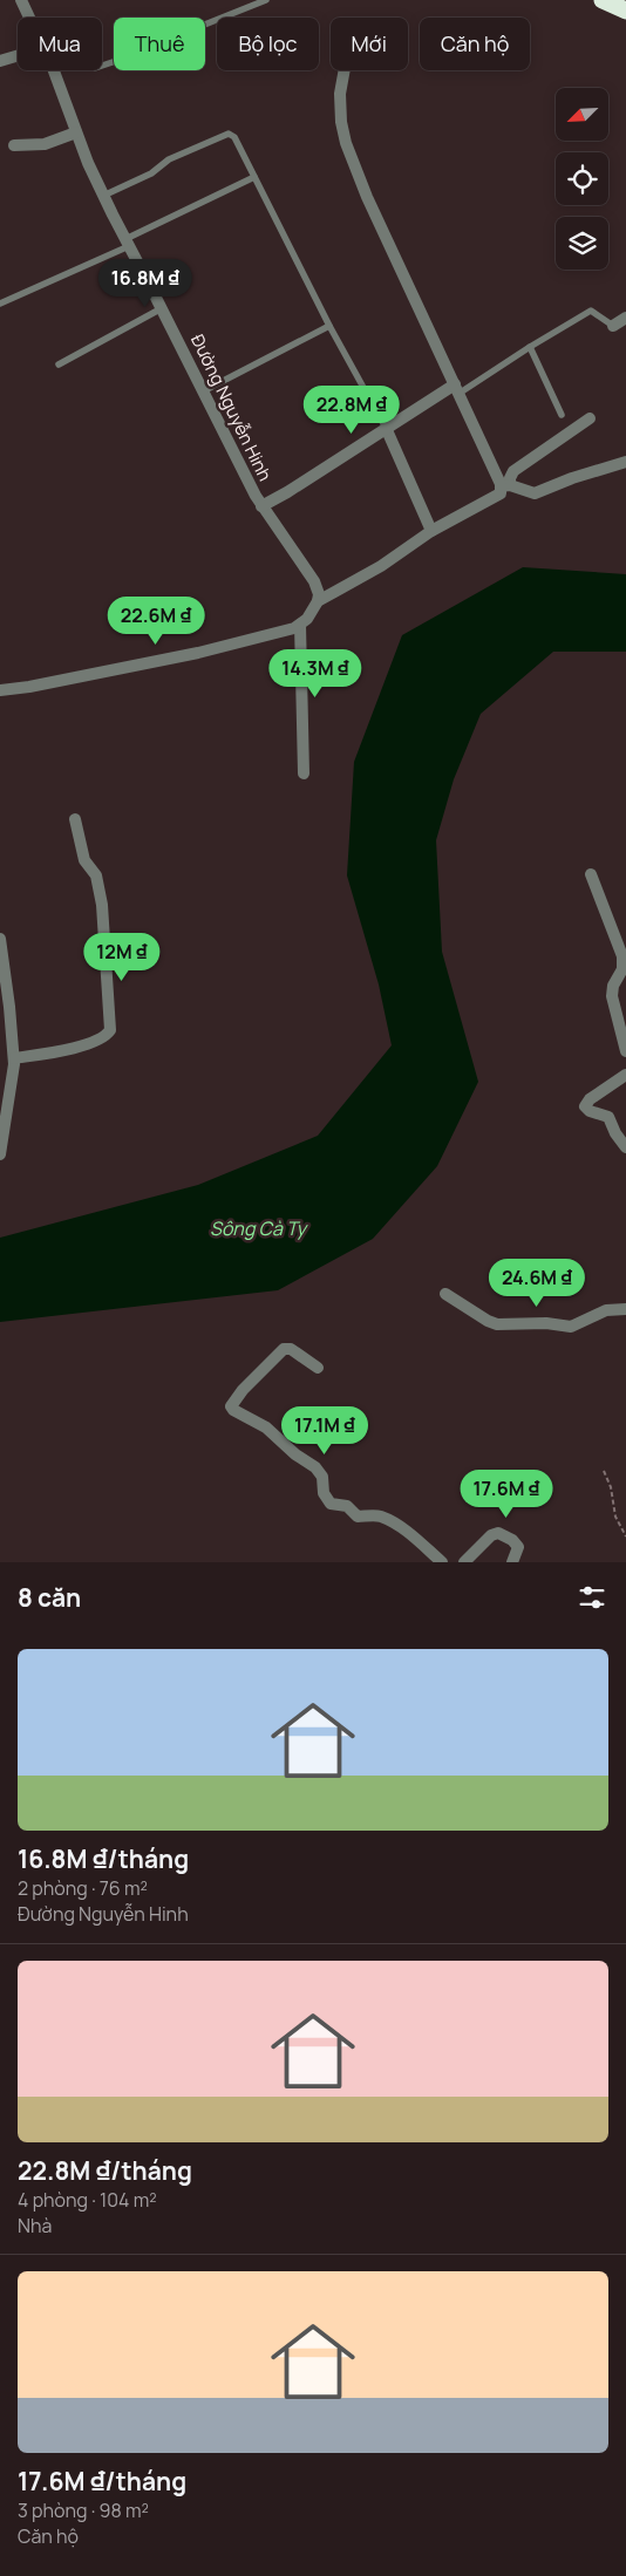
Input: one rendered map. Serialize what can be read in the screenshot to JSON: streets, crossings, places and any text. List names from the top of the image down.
{
  "streets": {
    "street": ["Đường Nguyễn Hinh"]
  },
  "water": ["Sông Cà Ty"],
  "north": "bottom left",
  "page": {
    "chip": [
      "Mua",
      "Thuê",
      "Bộ lọc",
      "Mới",
      "Căn hộ"
    ],
    "price": [
      "16.8M ₫",
      "22.8M ₫",
      "22.6M ₫",
      "14.3M ₫",
      "12M ₫",
      "24.6M ₫",
      "17.1M ₫",
      "17.6M ₫"
    ],
    "heading": "8 căn",
    "list": [
      {
        "name": "16.8M ₫/tháng",
        "note": "2 phòng · 76 m² · Đường Nguyễn Hinh"
      },
      {
        "name": "22.8M ₫/tháng",
        "note": "4 phòng · 104 m² · Nhà"
      },
      {
        "name": "17.6M ₫/tháng",
        "note": "3 phòng · 98 m² · Căn hộ"
      }
    ]
  }
}
